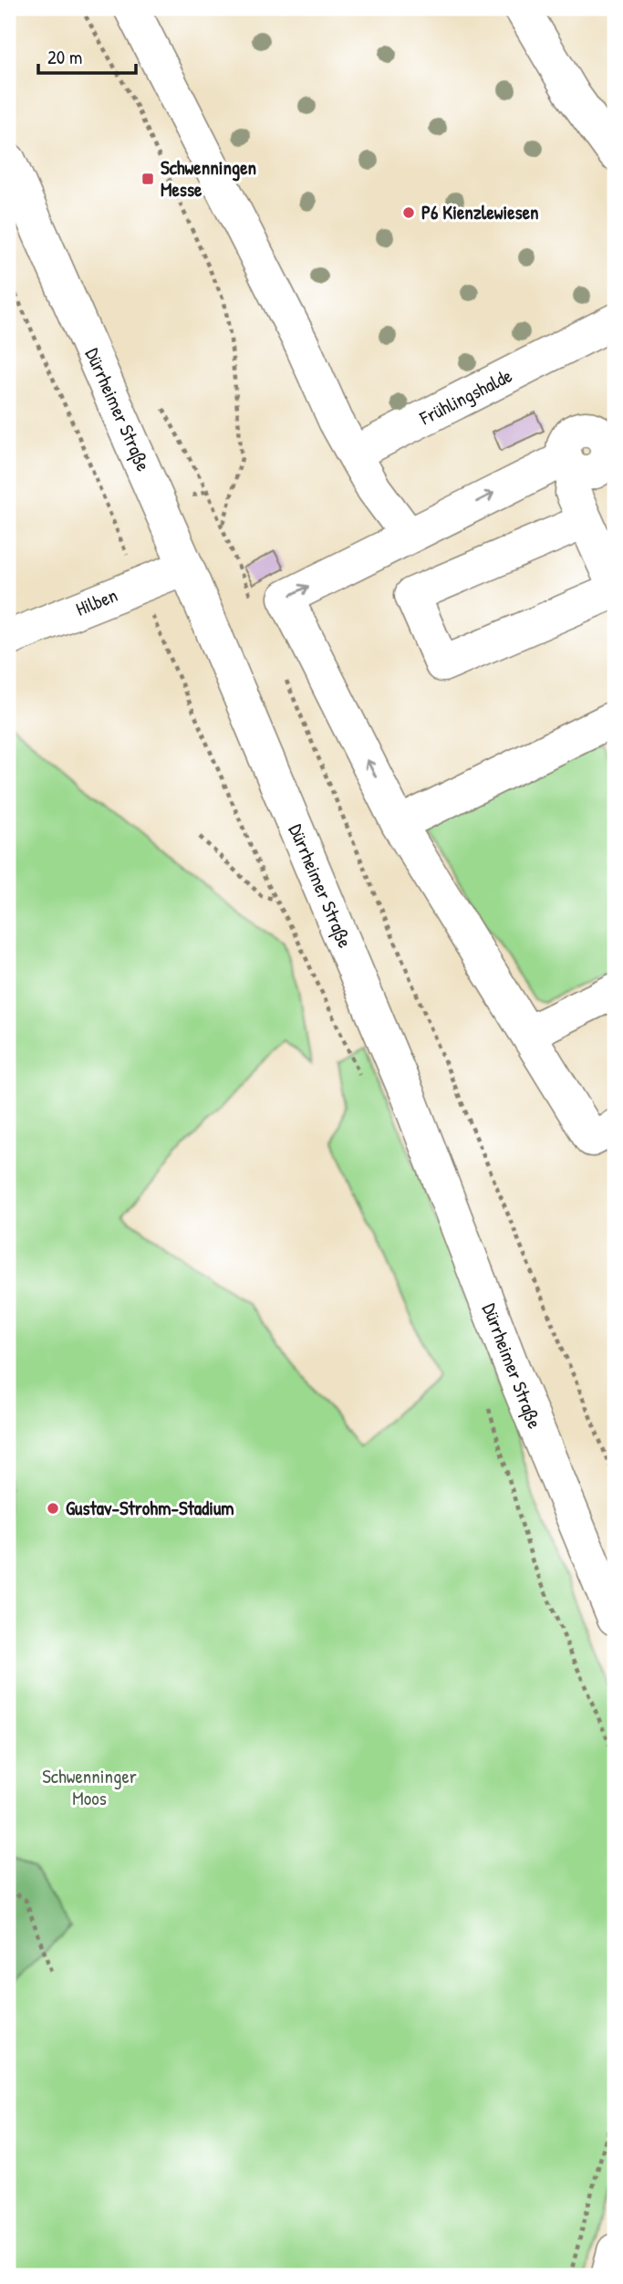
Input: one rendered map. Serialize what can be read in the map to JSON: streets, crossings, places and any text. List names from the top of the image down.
{
  "streets": {
    "main road": ["Frühlingshalde", "Dürrheimer Straße", "Hilben"]
  },
  "crossings": [
    ["Dürrheimer Straße", "Hilben"]
  ],
  "parks": ["Schwenninger Moos"],
  "places": {
    "transit": ["Schwenningen Messe"],
    "other": ["P6 Kienzlewiesen", "Gustav-Strohm-Stadium"]
  },
  "scale_bar": "20 m"
}
